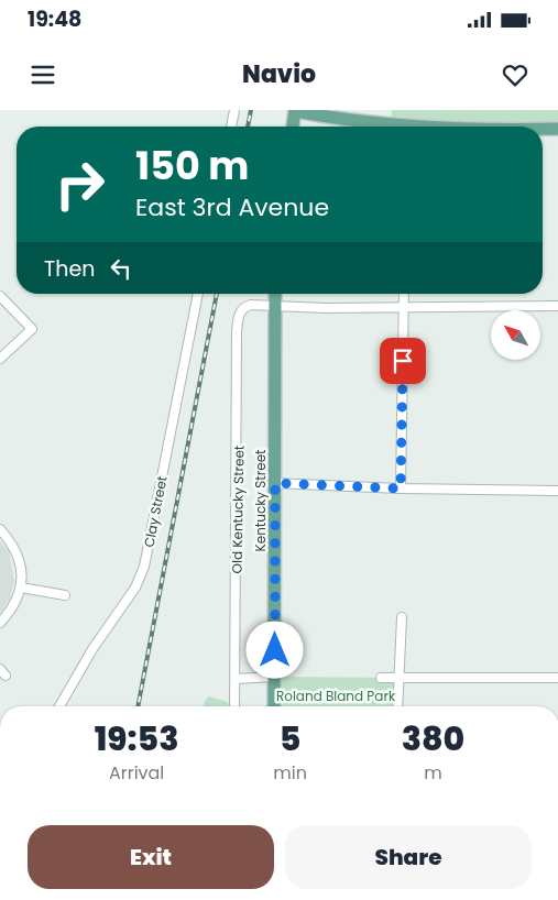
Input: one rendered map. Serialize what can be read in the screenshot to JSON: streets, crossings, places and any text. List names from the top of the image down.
{
  "streets": {
    "main road": ["Kentucky Street"],
    "street": ["Old Kentucky Street", "Clay Street"]
  },
  "crossings": [
    ["Kentucky Street", "Old Kentucky Street"]
  ],
  "parks": ["Roland Bland Park"],
  "north": "top left",
  "page": {
    "status": "19:48",
    "header": "Navio",
    "turn": ["150 m", "East 3rd Avenue"],
    "then": "Then",
    "eta": [
      "19:53",
      "Arrival",
      "5",
      "min",
      "380",
      "m"
    ],
    "buttons": ["Exit", "Share"]
  }
}
